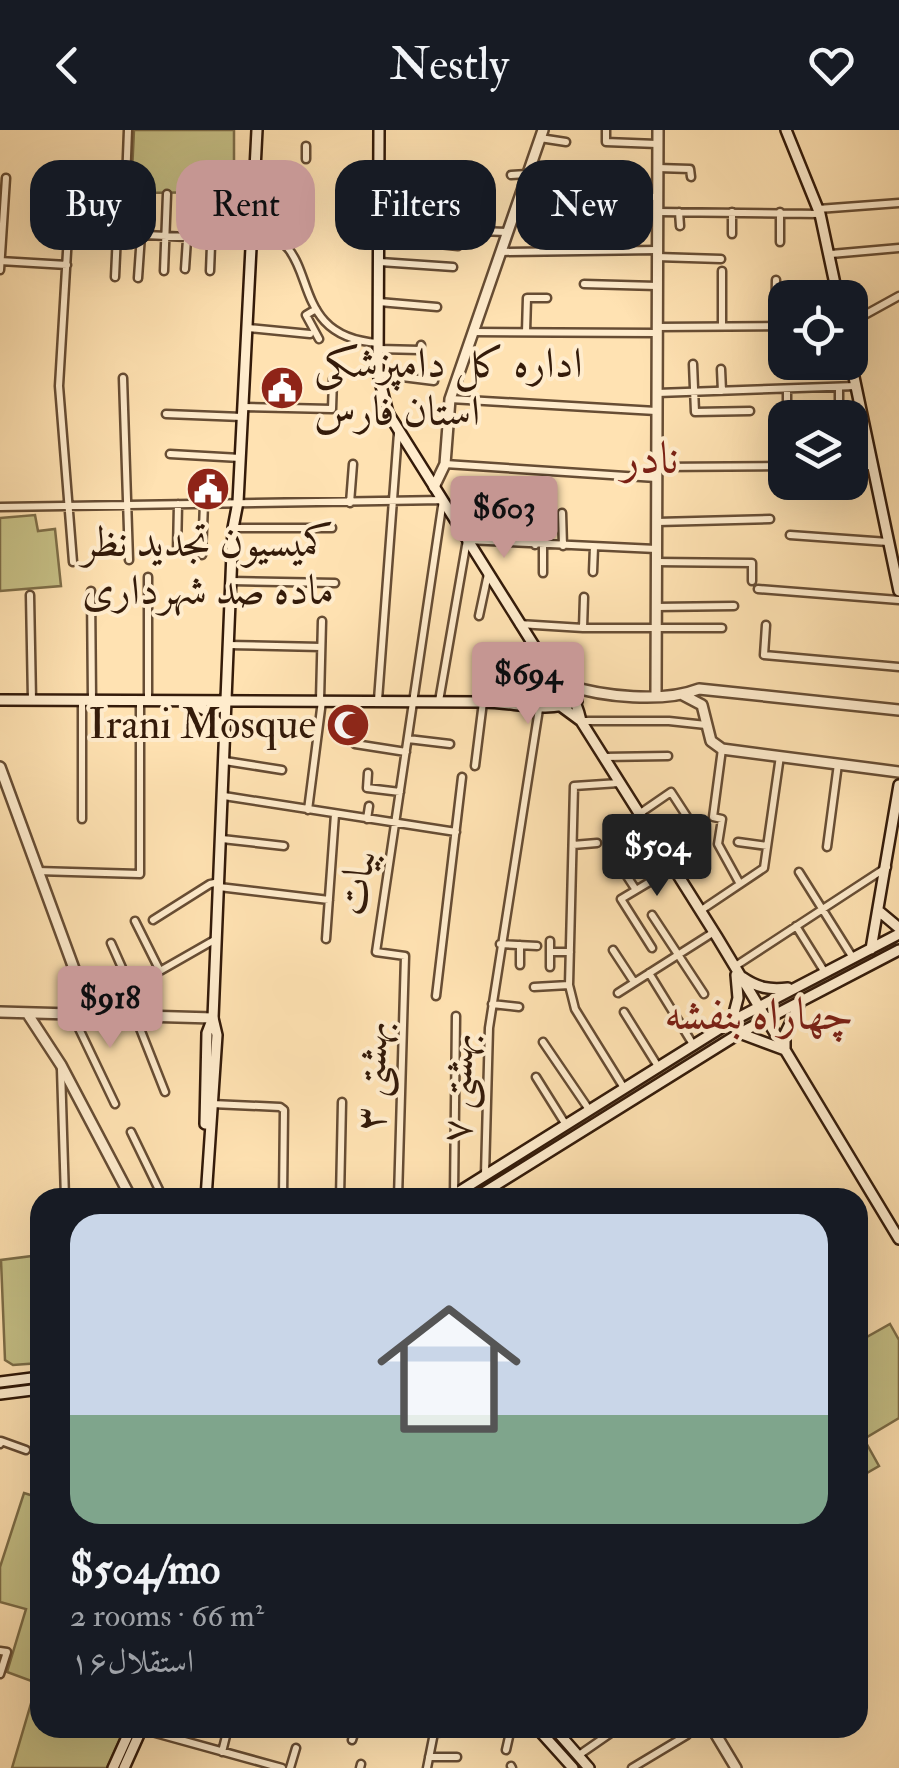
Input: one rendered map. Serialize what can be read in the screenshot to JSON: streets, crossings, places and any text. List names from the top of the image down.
{
  "streets": {
    "street": ["بیات", "بهشتی ۳", "بهشتی ۷"]
  },
  "crossings": [
    ["بیات", "بهشتی ۳"]
  ],
  "districts": ["نادر", "چهاراه بنفشه"],
  "places": {
    "public building": ["اداره کل دامپزشکی استان فارس", "کمیسیون تجدید نظر ماده صد شهرداری"],
    "mosque": ["Irani Mosque"]
  },
  "page": {
    "header": "Nestly",
    "chip": [
      "Buy",
      "Rent",
      "Filters",
      "New"
    ],
    "price": [
      "$603",
      "$694",
      "$504",
      "$918"
    ],
    "list": [
      {
        "name": "$504/mo",
        "note": "2 rooms · 66 m² · استقلال۱۶"
      }
    ]
  }
}
